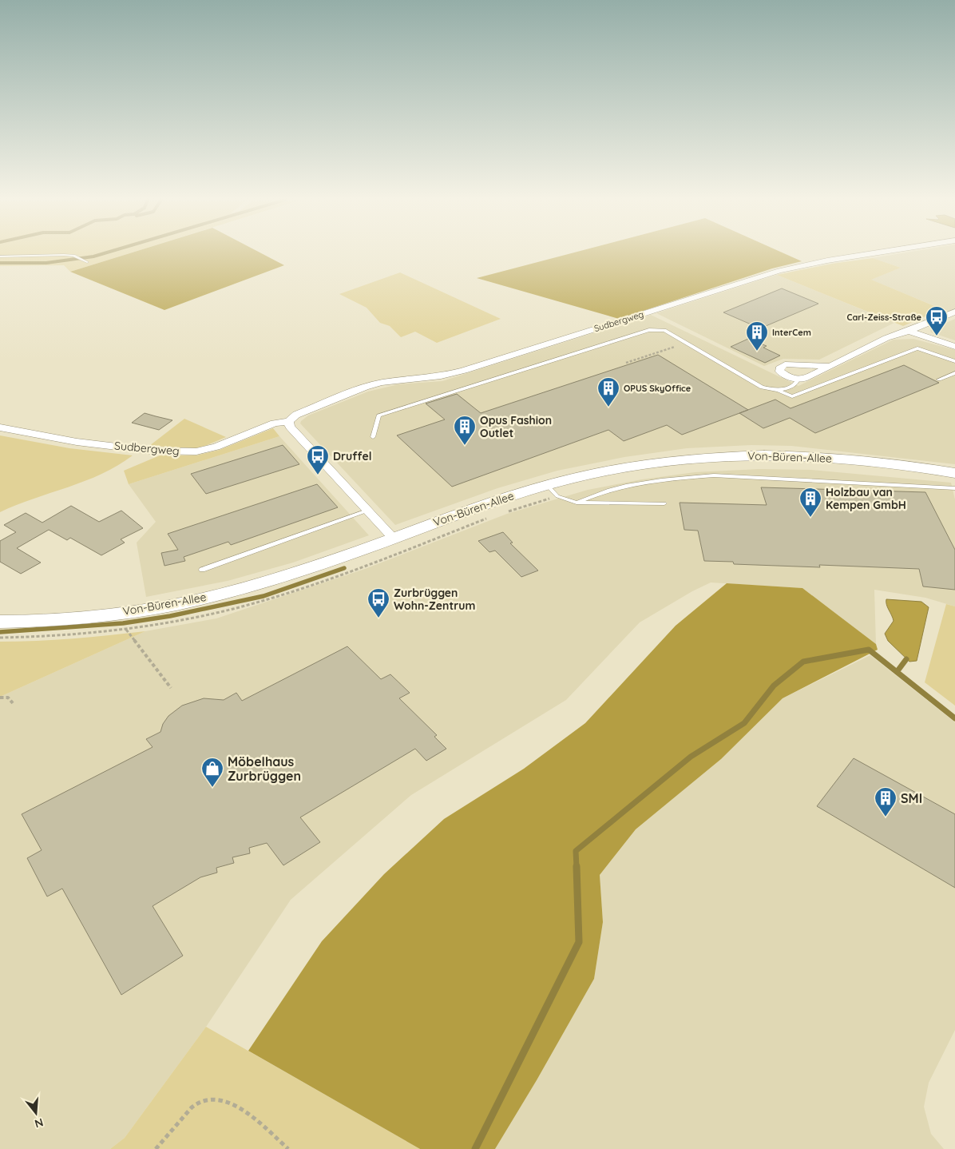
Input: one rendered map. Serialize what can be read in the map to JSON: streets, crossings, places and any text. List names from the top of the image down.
{
  "streets": {
    "street": ["Sudbergweg", "Von-Büren-Allee"]
  },
  "places": {
    "bus stop": ["Carl-Zeiss-Straße", "Druffel", "Zurbrüggen Wohn-Zentrum"],
    "building": [
      "InterCem",
      "OPUS SkyOffice",
      "Opus Fashion Outlet",
      "Holzbau van Kempen GmbH",
      "SMI"
    ],
    "shop": ["Möbelhaus Zurbrüggen"]
  },
  "north": "bottom"
}
